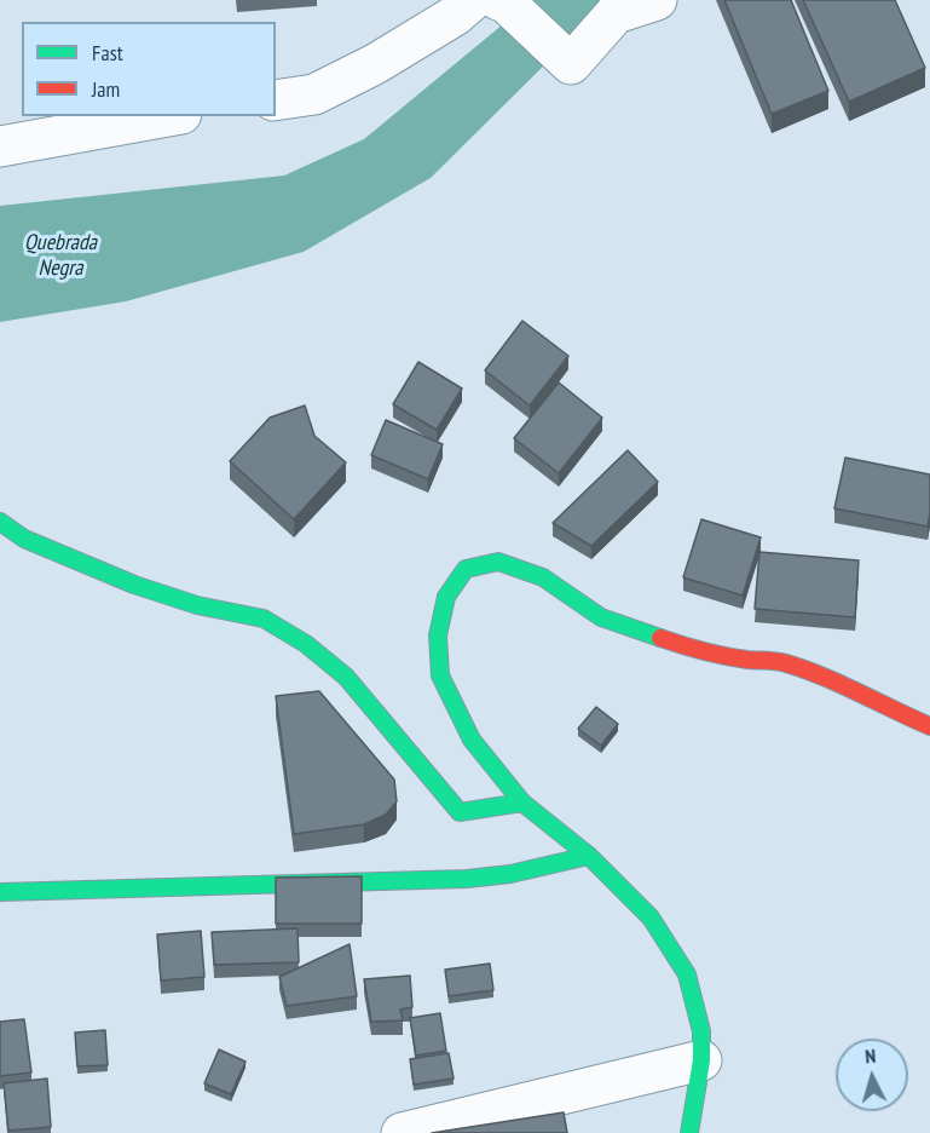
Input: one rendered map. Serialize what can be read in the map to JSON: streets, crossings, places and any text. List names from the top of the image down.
{
  "water": ["Quebrada Negra"],
  "legend": ["Fast", "Jam"],
  "north": "top"
}
